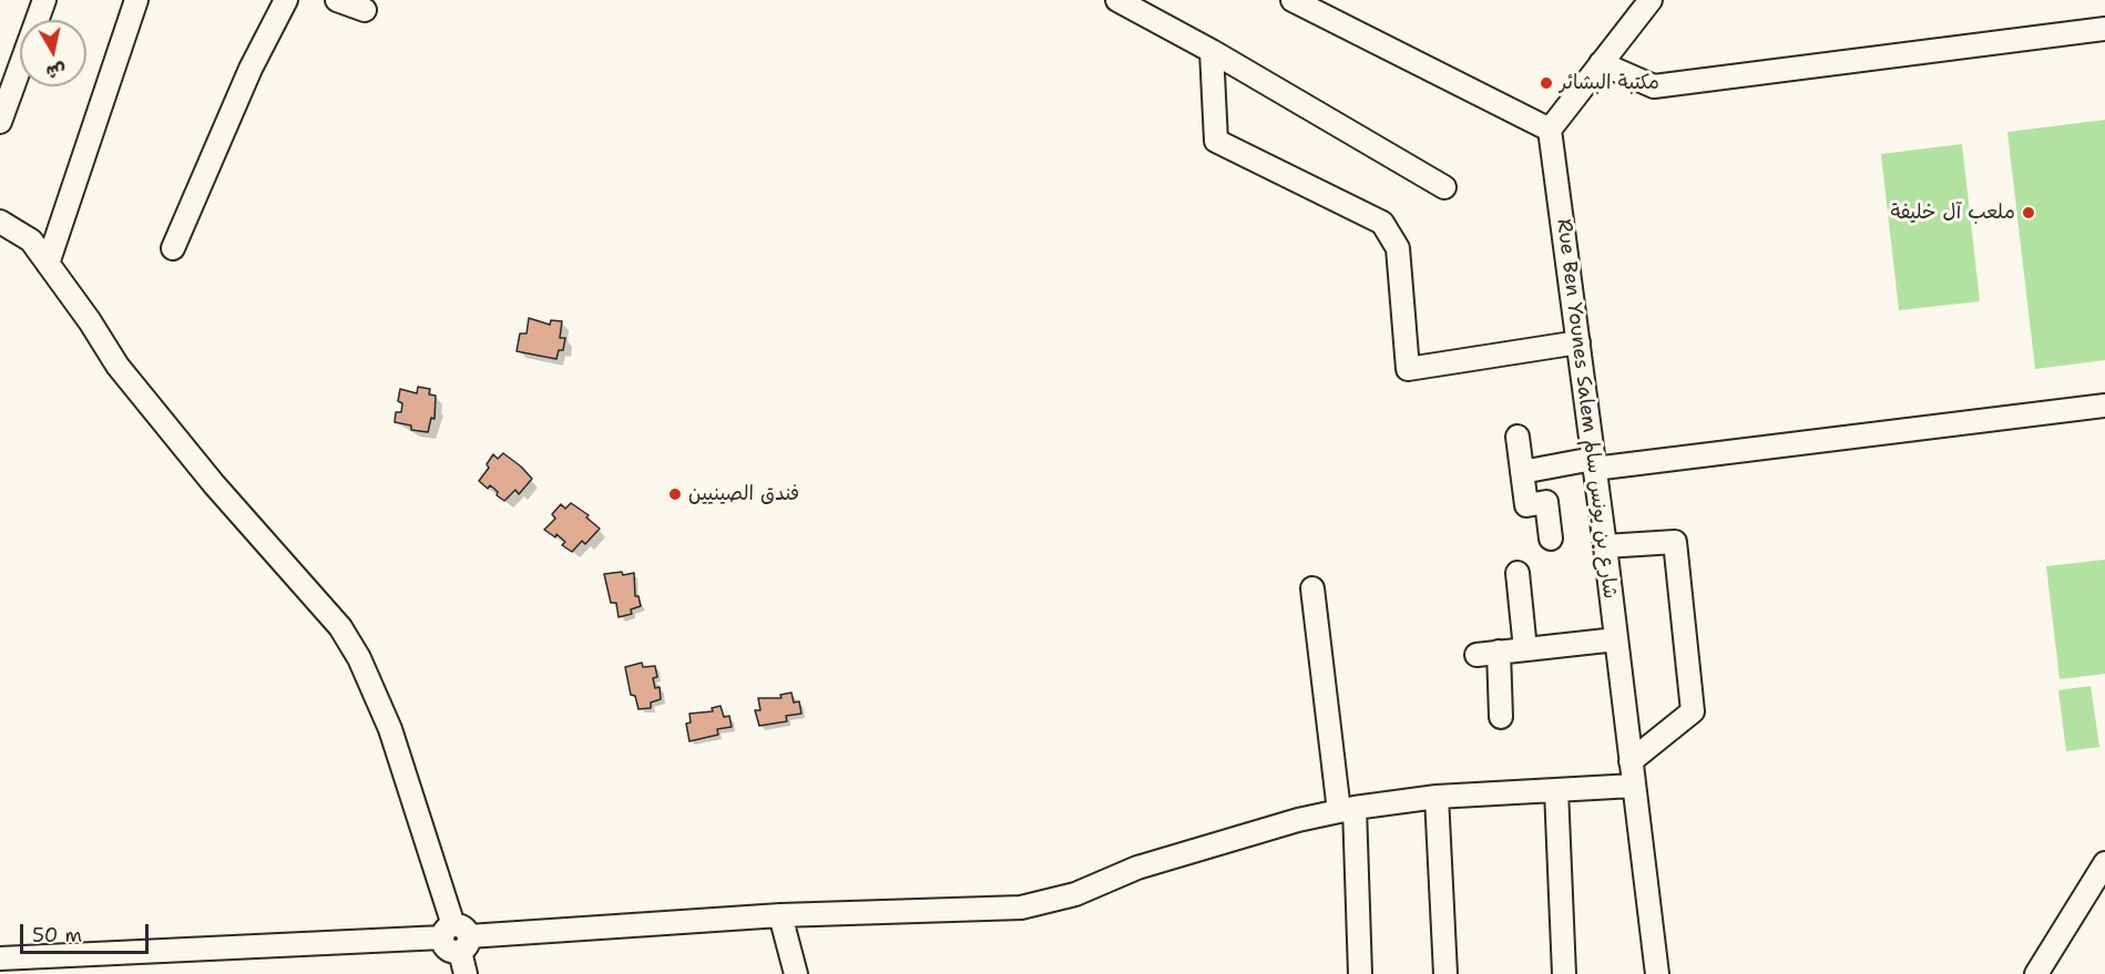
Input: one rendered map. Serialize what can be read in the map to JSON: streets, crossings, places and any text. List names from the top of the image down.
{
  "streets": {
    "street": ["Rue Ben Younes Salem شارع بن يونس سالم"]
  },
  "places": ["مكتبة البشائر", "ملعب آل خليفة", "فندق الصينيين"],
  "scale_bar": "50 m",
  "north": "bottom"
}
